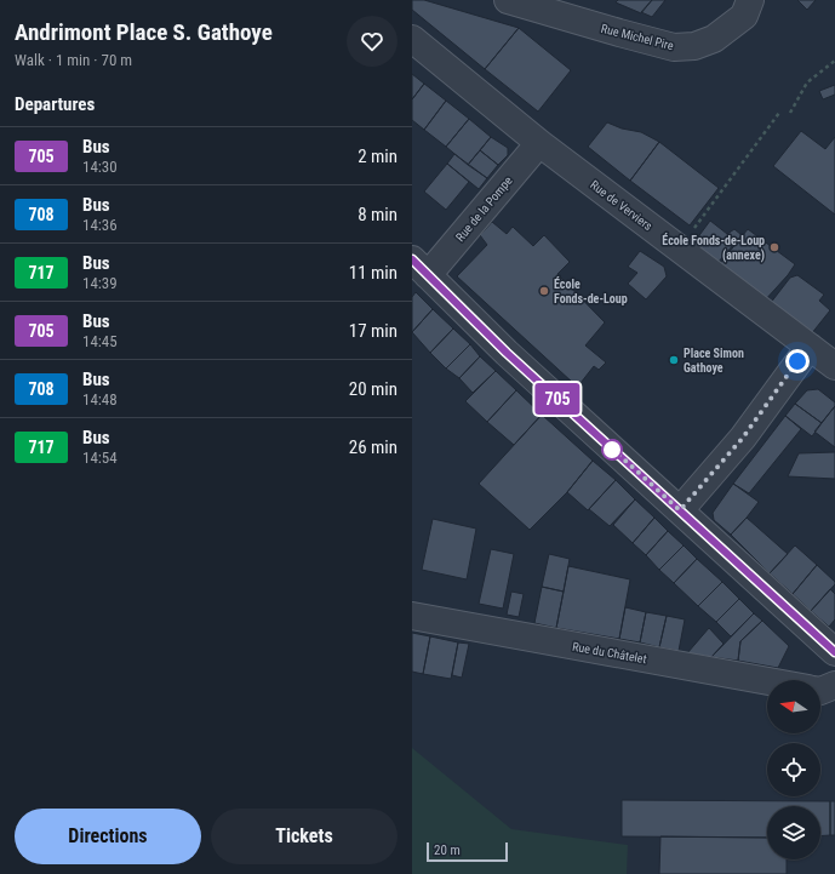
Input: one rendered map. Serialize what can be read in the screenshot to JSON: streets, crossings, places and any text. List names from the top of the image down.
{
  "streets": {
    "street": [
      "Rue Michel Pire",
      "Rue de Verviers",
      "Rue de la Pompe",
      "Rue du Châtelet"
    ]
  },
  "crossings": [
    ["Rue de Verviers", "Rue de la Pompe"]
  ],
  "places": ["École Fonds-de-Loup (annexe)", "École Fonds-de-Loup", "Place Simon Gathoye"],
  "lines": ["bus line 705"],
  "scale_bar": "20 m",
  "north": "left",
  "page": {
    "heading": [
      ["Andrimont Place S. Gathoye", "Walk · 1 min · 70 m"],
      "Departures"
    ],
    "on_map": "705",
    "list": [
      {
        "mark": "705",
        "name": "Bus",
        "note": "14:30",
        "value": "2 min"
      },
      {
        "mark": "708",
        "name": "Bus",
        "note": "14:36",
        "value": "8 min"
      },
      {
        "mark": "717",
        "name": "Bus",
        "note": "14:39",
        "value": "11 min"
      },
      {
        "mark": "705",
        "name": "Bus",
        "note": "14:45",
        "value": "17 min"
      },
      {
        "mark": "708",
        "name": "Bus",
        "note": "14:48",
        "value": "20 min"
      },
      {
        "mark": "717",
        "name": "Bus",
        "note": "14:54",
        "value": "26 min"
      }
    ],
    "buttons": ["Directions", "Tickets"],
    "scale": "20 m"
  }
}
